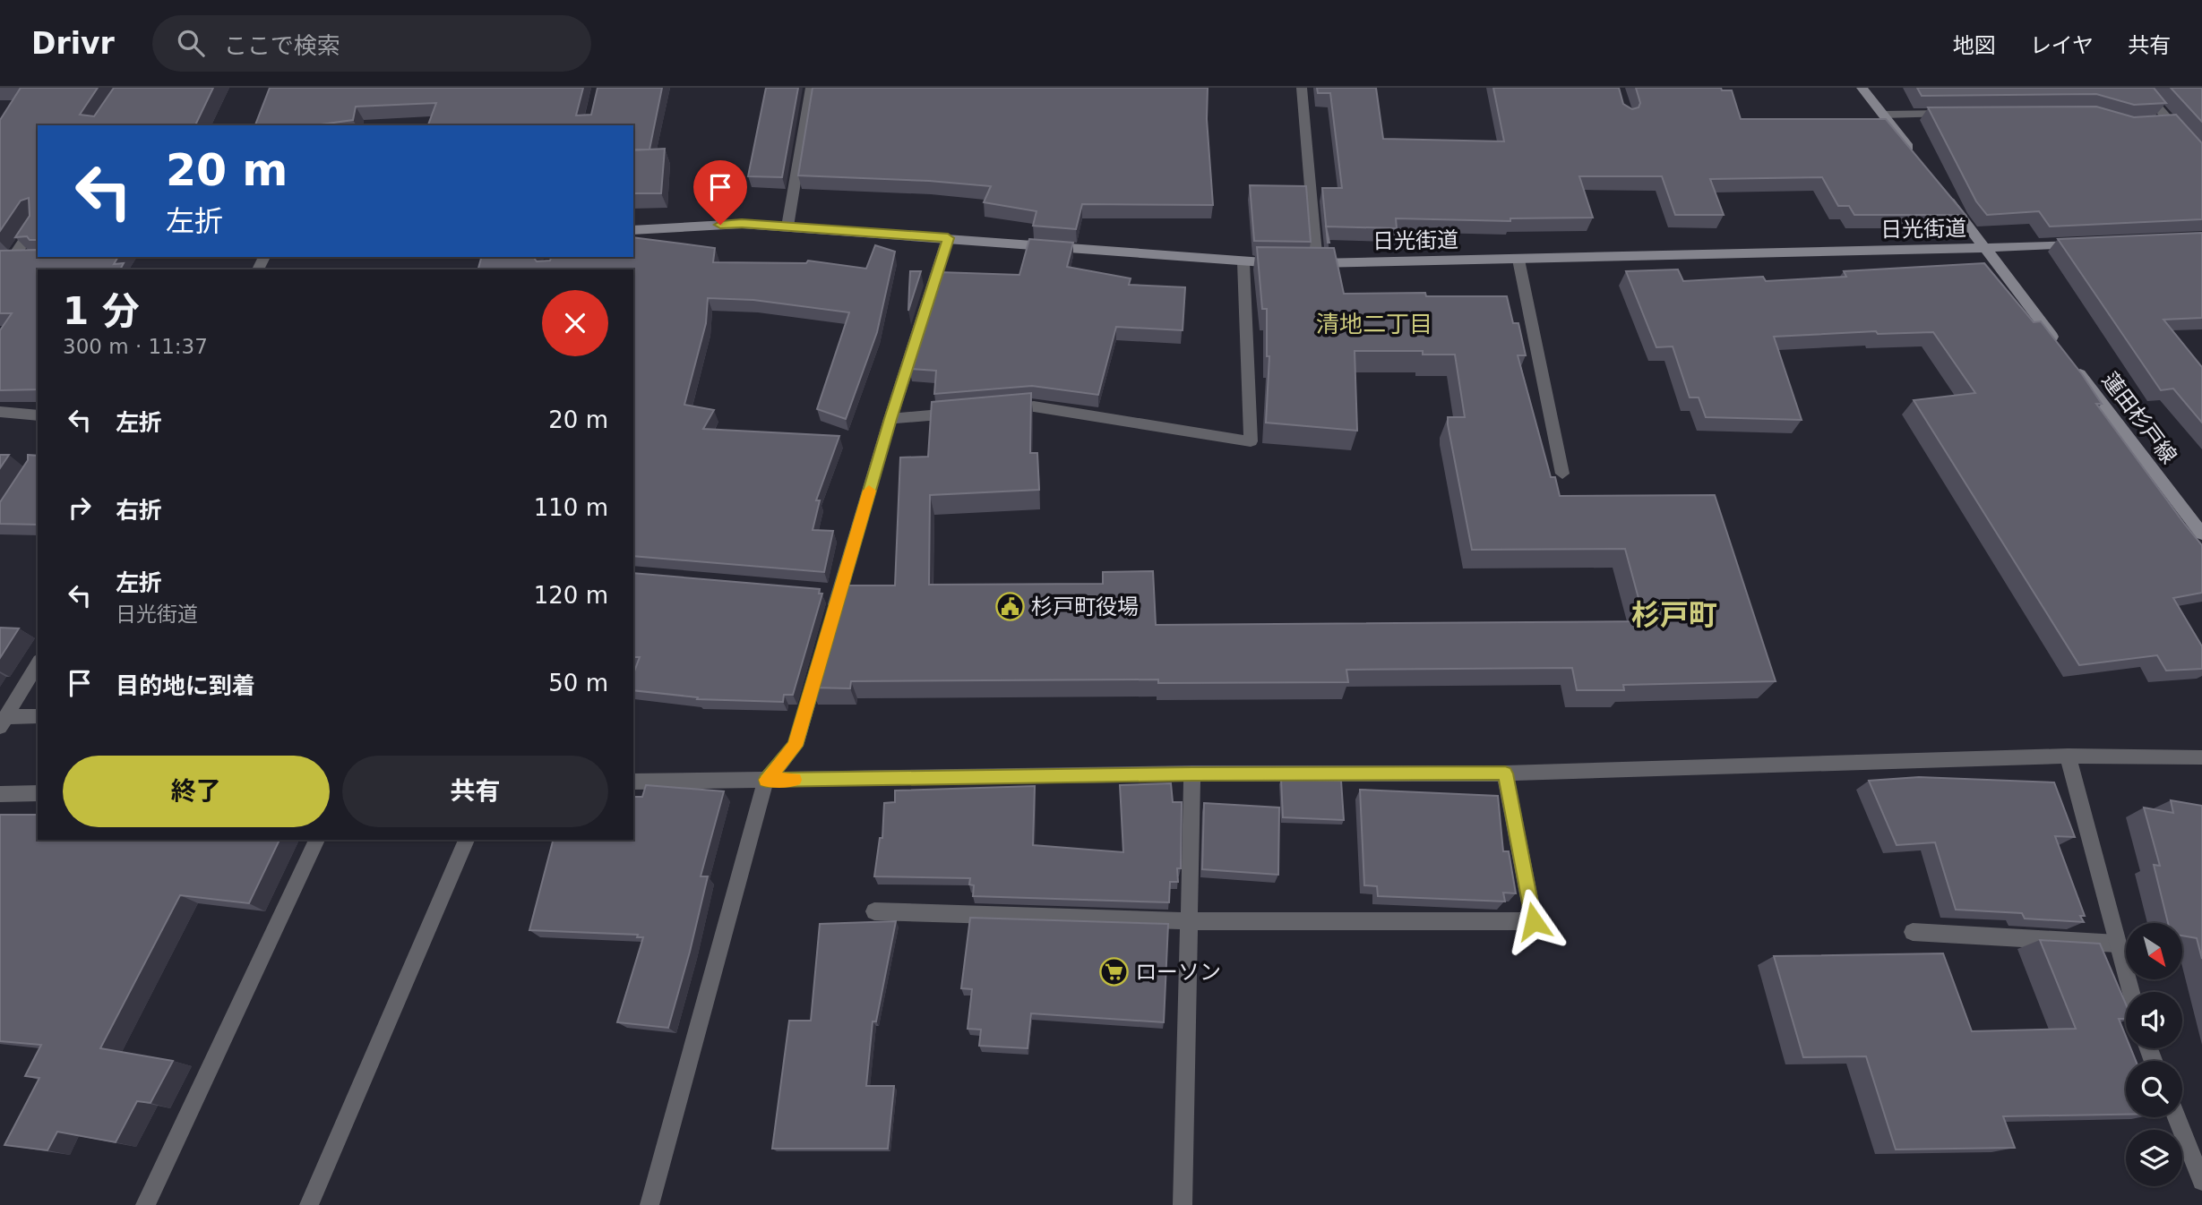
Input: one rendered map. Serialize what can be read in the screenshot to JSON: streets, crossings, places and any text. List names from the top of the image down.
{
  "streets": {
    "main road": ["日光街道", "蓮田杉戸線"]
  },
  "crossings": [
    ["日光街道", "蓮田杉戸線"]
  ],
  "districts": ["清地二丁目", "杉戸町"],
  "places": {
    "public building": ["杉戸町役場"],
    "supermarket": ["ローソン"]
  },
  "north": "bottom right",
  "page": {
    "header": "Drivr",
    "search": "ここで検索",
    "nav": ["地図", "レイヤ", "共有"],
    "turn": ["20 m", "左折"],
    "heading": ["1 分", "300 m · 11:37"],
    "list": [
      {
        "name": "左折",
        "value": "20 m"
      },
      {
        "name": "右折",
        "value": "110 m"
      },
      {
        "name": "左折",
        "note": "日光街道",
        "value": "120 m"
      },
      {
        "name": "目的地に到着",
        "value": "50 m"
      }
    ],
    "buttons": ["終了", "共有"]
  }
}
